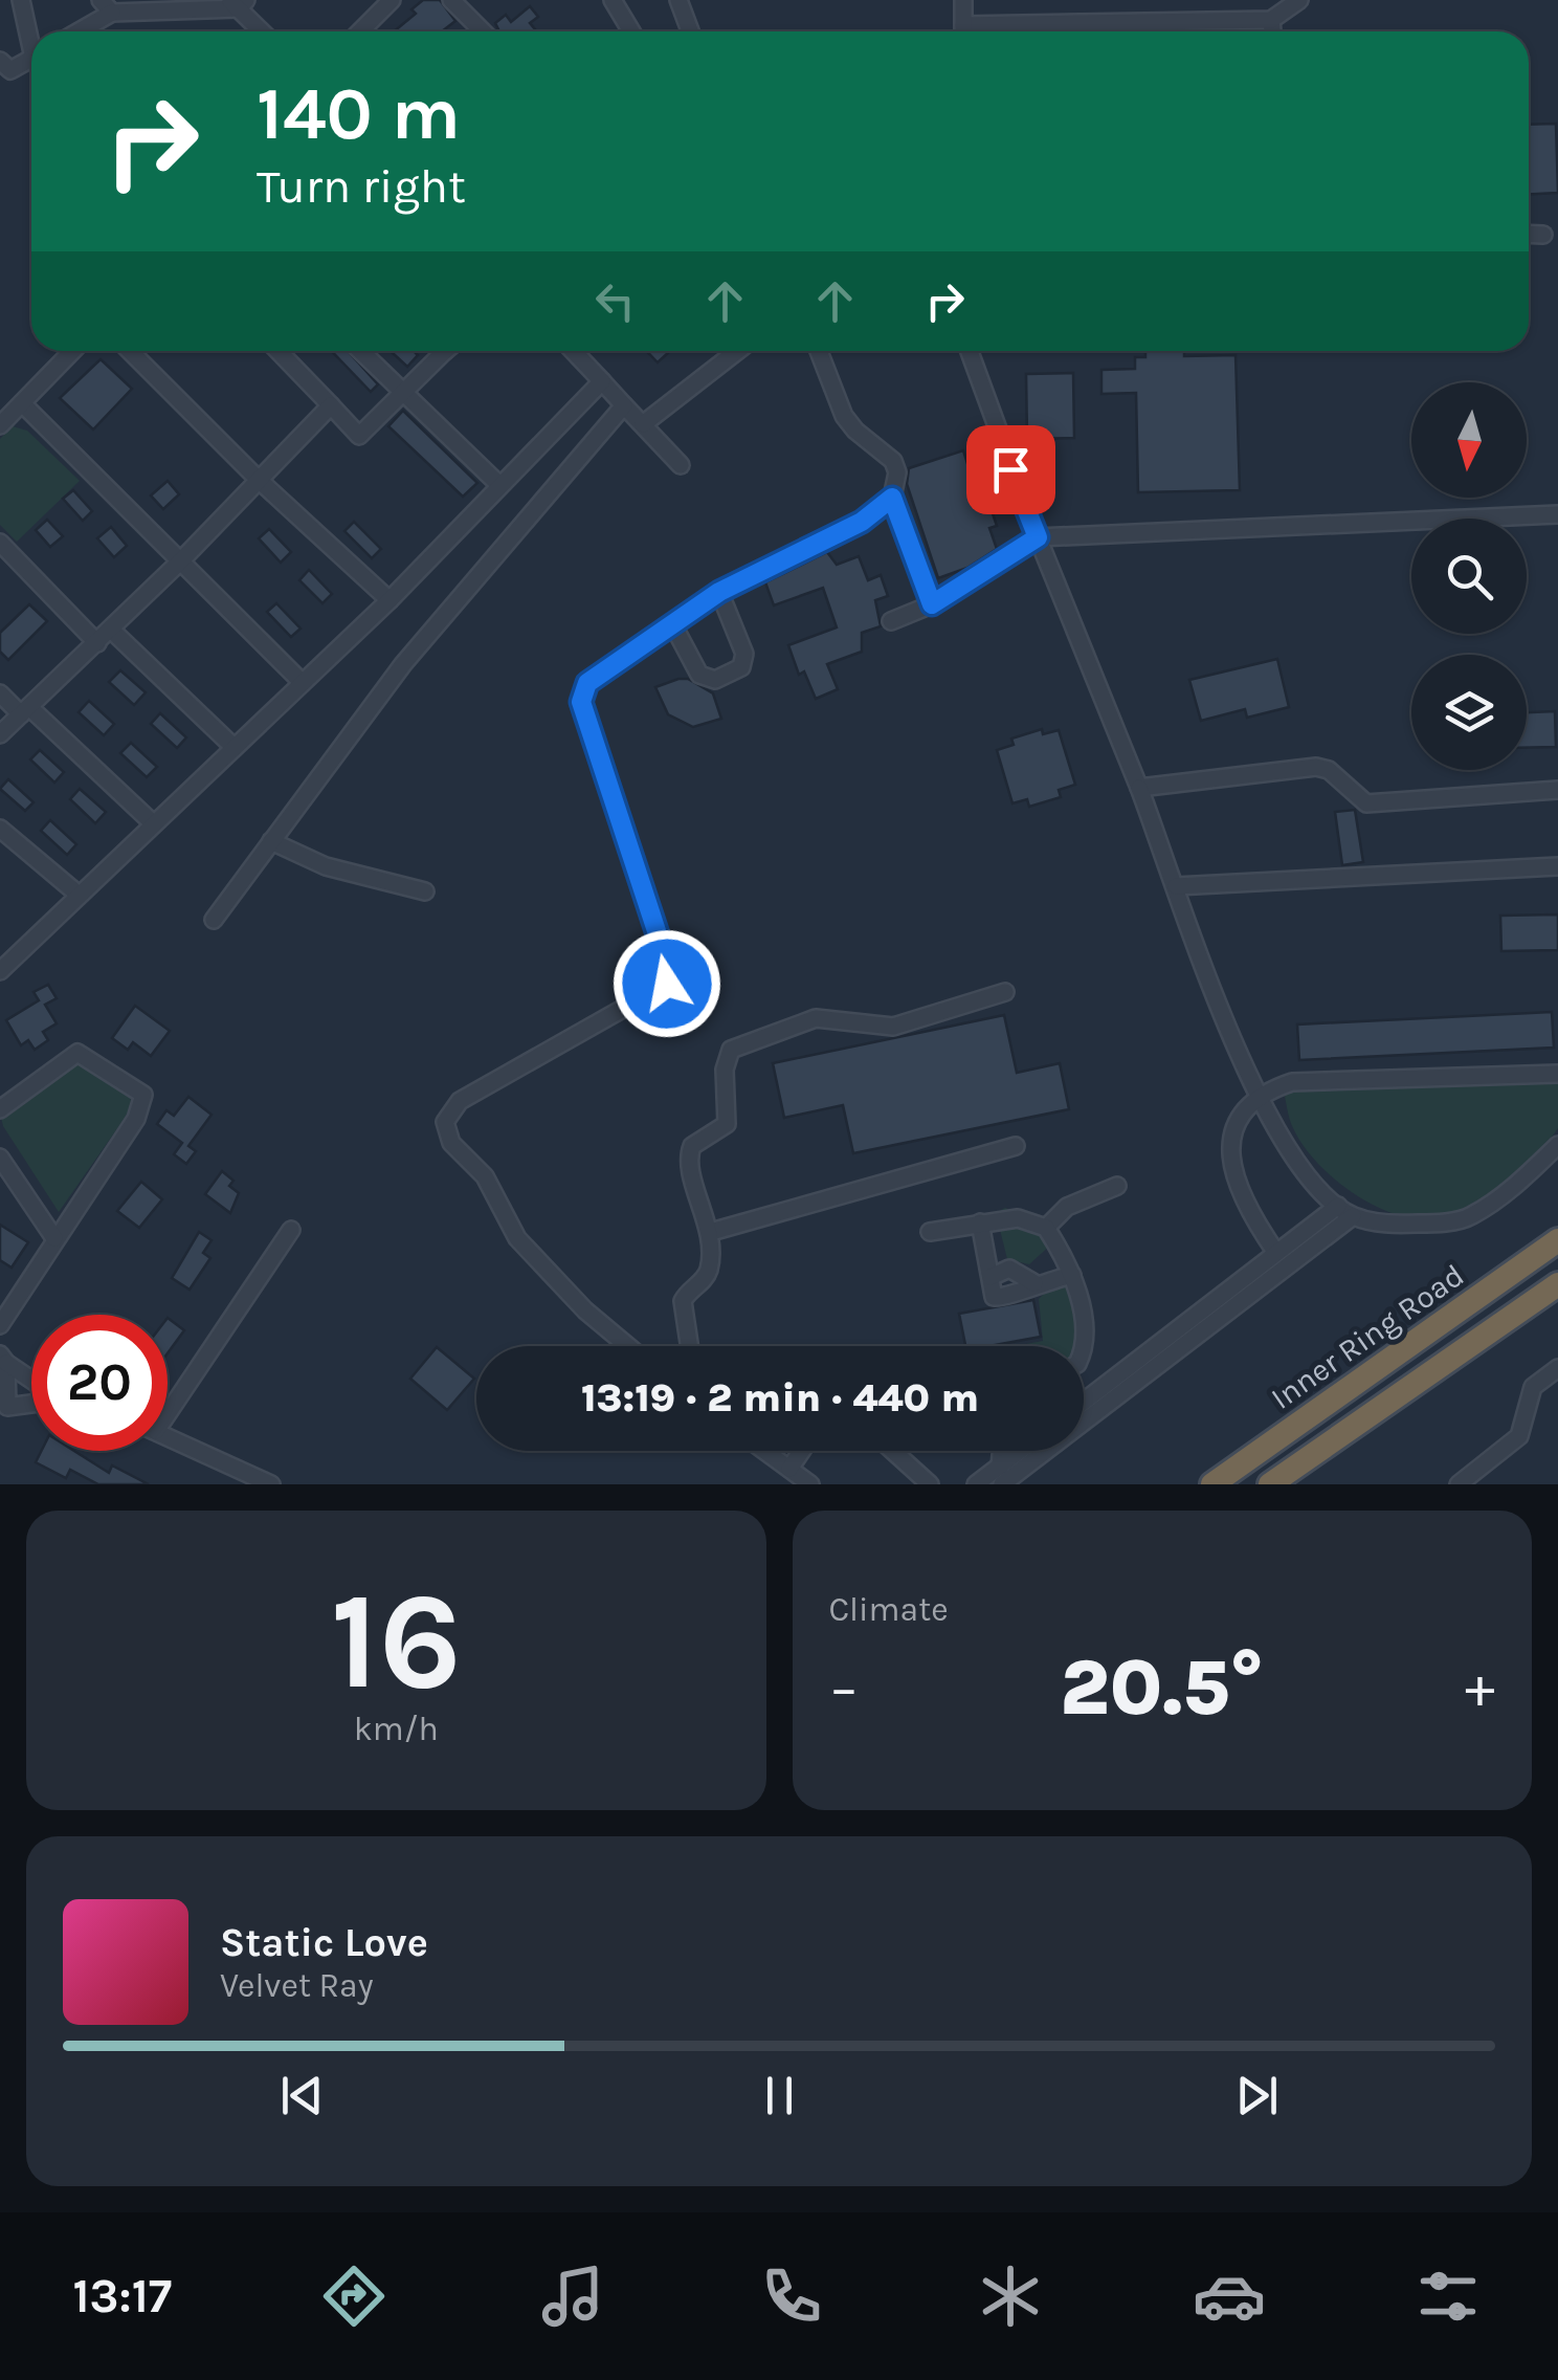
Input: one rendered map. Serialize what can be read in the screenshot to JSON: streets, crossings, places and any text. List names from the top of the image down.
{
  "streets": {
    "highway": ["Inner Ring Road"]
  },
  "north": "bottom",
  "page": {
    "turn": ["140 m", "Turn right"],
    "limit": "20",
    "trip": "13:19 · 2 min · 440 m",
    "tile": [
      ["16", "km/h"],
      "Climate"
    ],
    "heat": ["−", "20.5°", "+"],
    "song": ["Static Love", "Velvet Ray"],
    "tabs": "13:17"
  }
}
